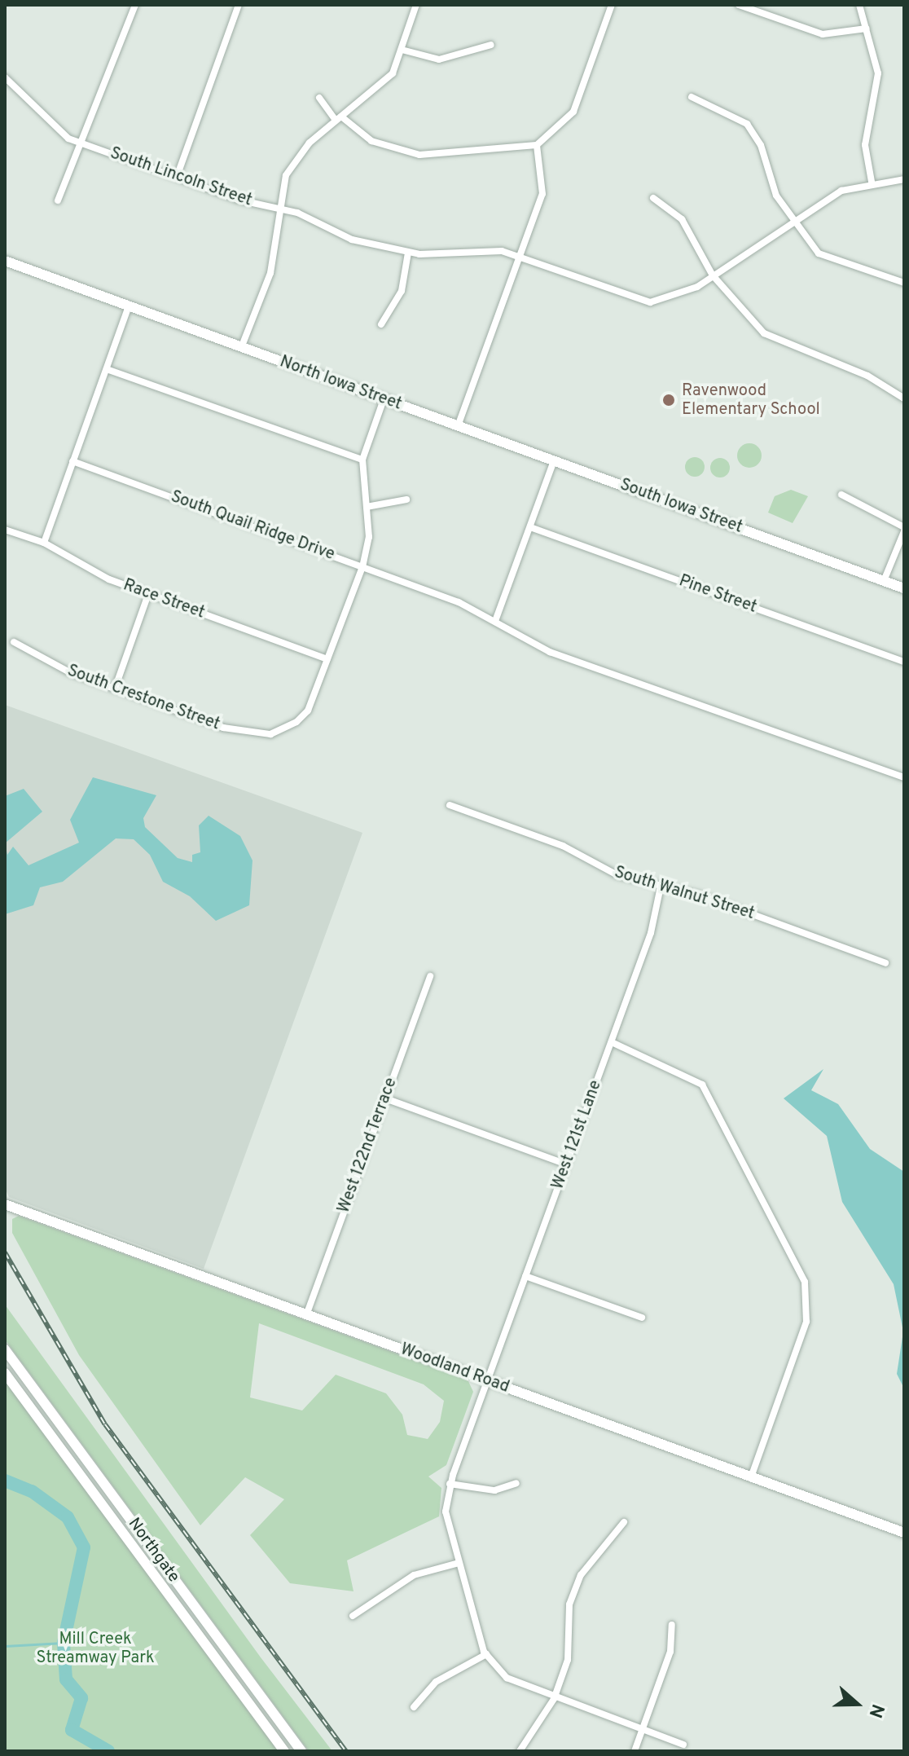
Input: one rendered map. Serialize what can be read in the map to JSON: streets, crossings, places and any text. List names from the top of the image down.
{
  "streets": {
    "main road": [
      "North Iowa Street",
      "South Iowa Street",
      "Woodland Road",
      "Northgate"
    ],
    "street": [
      "South Lincoln Street",
      "South Quail Ridge Drive",
      "Pine Street",
      "Race Street",
      "South Crestone Street",
      "South Walnut Street",
      "West 121st Lane",
      "West 122nd Terrace"
    ]
  },
  "crossings": [
    ["North Iowa Street", "South Iowa Street"],
    ["Race Street", "South Crestone Street"],
    ["South Walnut Street", "West 121st Lane"],
    ["West 121st Lane", "Woodland Road"],
    ["West 122nd Terrace", "Woodland Road"]
  ],
  "parks": ["Mill Creek Streamway Park"],
  "places": ["Ravenwood Elementary School"],
  "north": "right"
}
